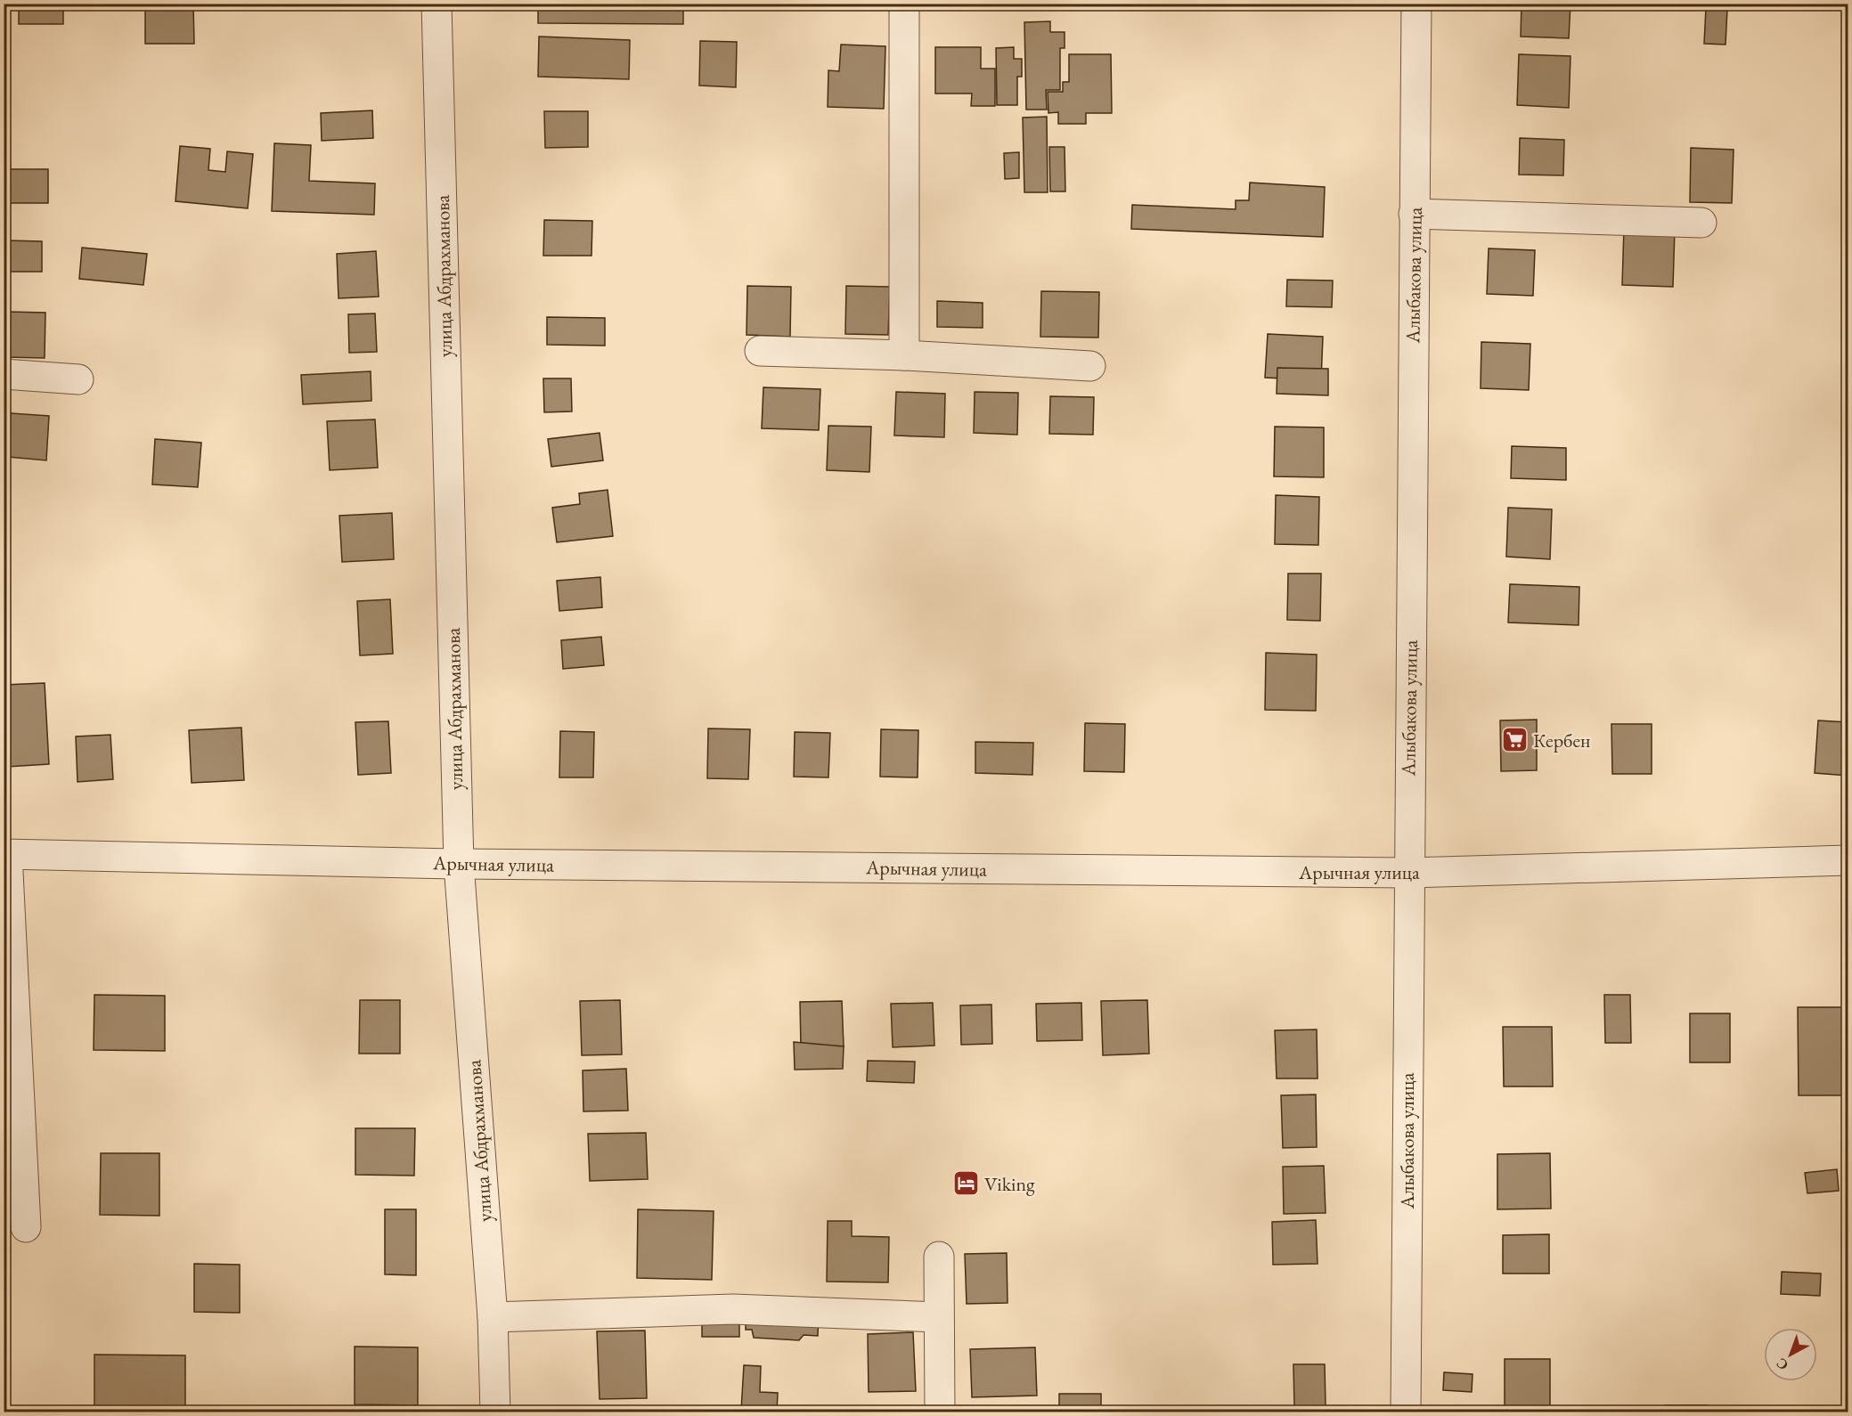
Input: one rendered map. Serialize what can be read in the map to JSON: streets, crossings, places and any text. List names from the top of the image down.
{
  "streets": {
    "street": ["Алыбакова улица", "улица Абдрахманова", "Арычная улица"]
  },
  "crossings": [
    ["Алыбакова улица", "Арычная улица"],
    ["улица Абдрахманова", "Арычная улица"]
  ],
  "places": {
    "supermarket": ["Кербен"],
    "hotel": ["Viking"]
  },
  "north": "bottom left"
}
